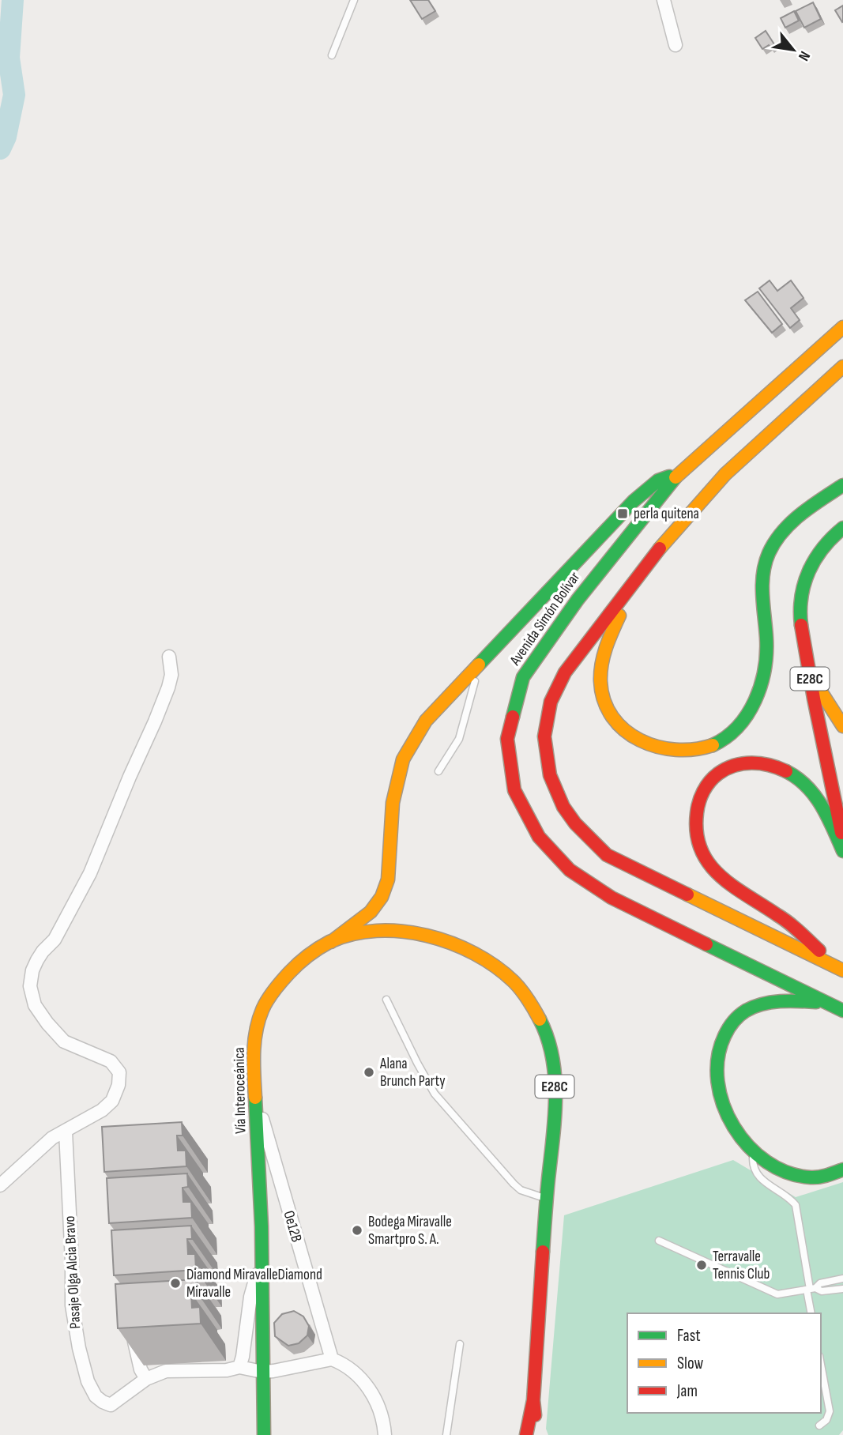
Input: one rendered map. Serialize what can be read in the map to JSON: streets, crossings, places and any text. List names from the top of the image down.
{
  "streets": {
    "main road": ["Avenida Simón Bolívar", "E28C", "Vía Interoceánica"],
    "street": ["Oe12B", "Pasaje Olga Alcia Bravo"]
  },
  "crossings": [
    ["Vía Interoceánica", "Oe12B"],
    ["Vía Interoceánica", "Pasaje Olga Alcia Bravo"],
    ["Oe12B", "Pasaje Olga Alcia Bravo"]
  ],
  "places": {
    "transit": ["perla quitena"],
    "other": [
      "Alana Brunch Party",
      "Bodega Miravalle Smartpro S. A.",
      "Terravalle Tennis Club",
      "Diamond MiravalleDiamond Miravalle"
    ]
  },
  "legend": ["Fast", "Slow", "Jam"],
  "north": "bottom right"
}
